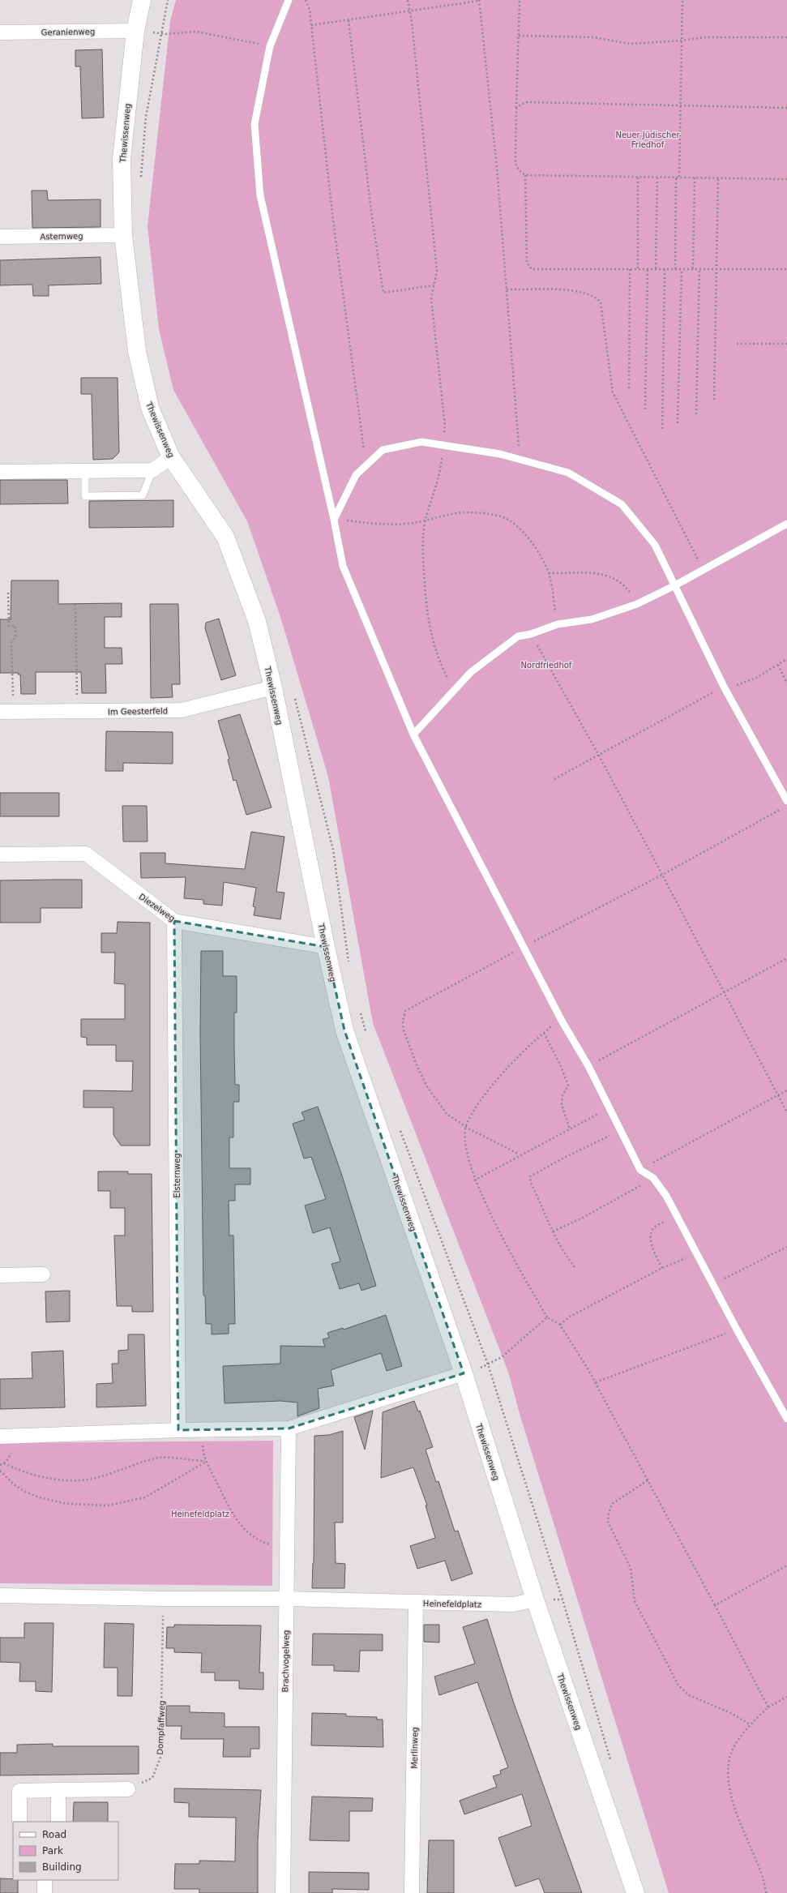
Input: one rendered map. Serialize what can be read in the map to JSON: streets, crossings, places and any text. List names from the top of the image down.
{
  "streets": {
    "street": [
      "Geranienweg",
      "Thewissenweg",
      "Asternweg",
      "Im Geesterfeld",
      "Diezelweg",
      "Elsternweg",
      "Heinefeldplatz",
      "Brachvogelweg",
      "Merlinweg"
    ],
    "path": ["Dompfaffweg"]
  },
  "crossings": [
    ["Geranienweg", "Thewissenweg"],
    ["Thewissenweg", "Asternweg"],
    ["Thewissenweg", "Im Geesterfeld"],
    ["Thewissenweg", "Diezelweg"],
    ["Thewissenweg", "Heinefeldplatz"],
    ["Diezelweg", "Elsternweg"],
    ["Heinefeldplatz", "Brachvogelweg"],
    ["Heinefeldplatz", "Dompfaffweg"],
    ["Heinefeldplatz", "Merlinweg"]
  ],
  "parks": ["Neuer Jüdischer Friedhof", "Nordfriedhof", "Heinefeldplatz"],
  "legend": ["Road", "Park", "Building"]
}
